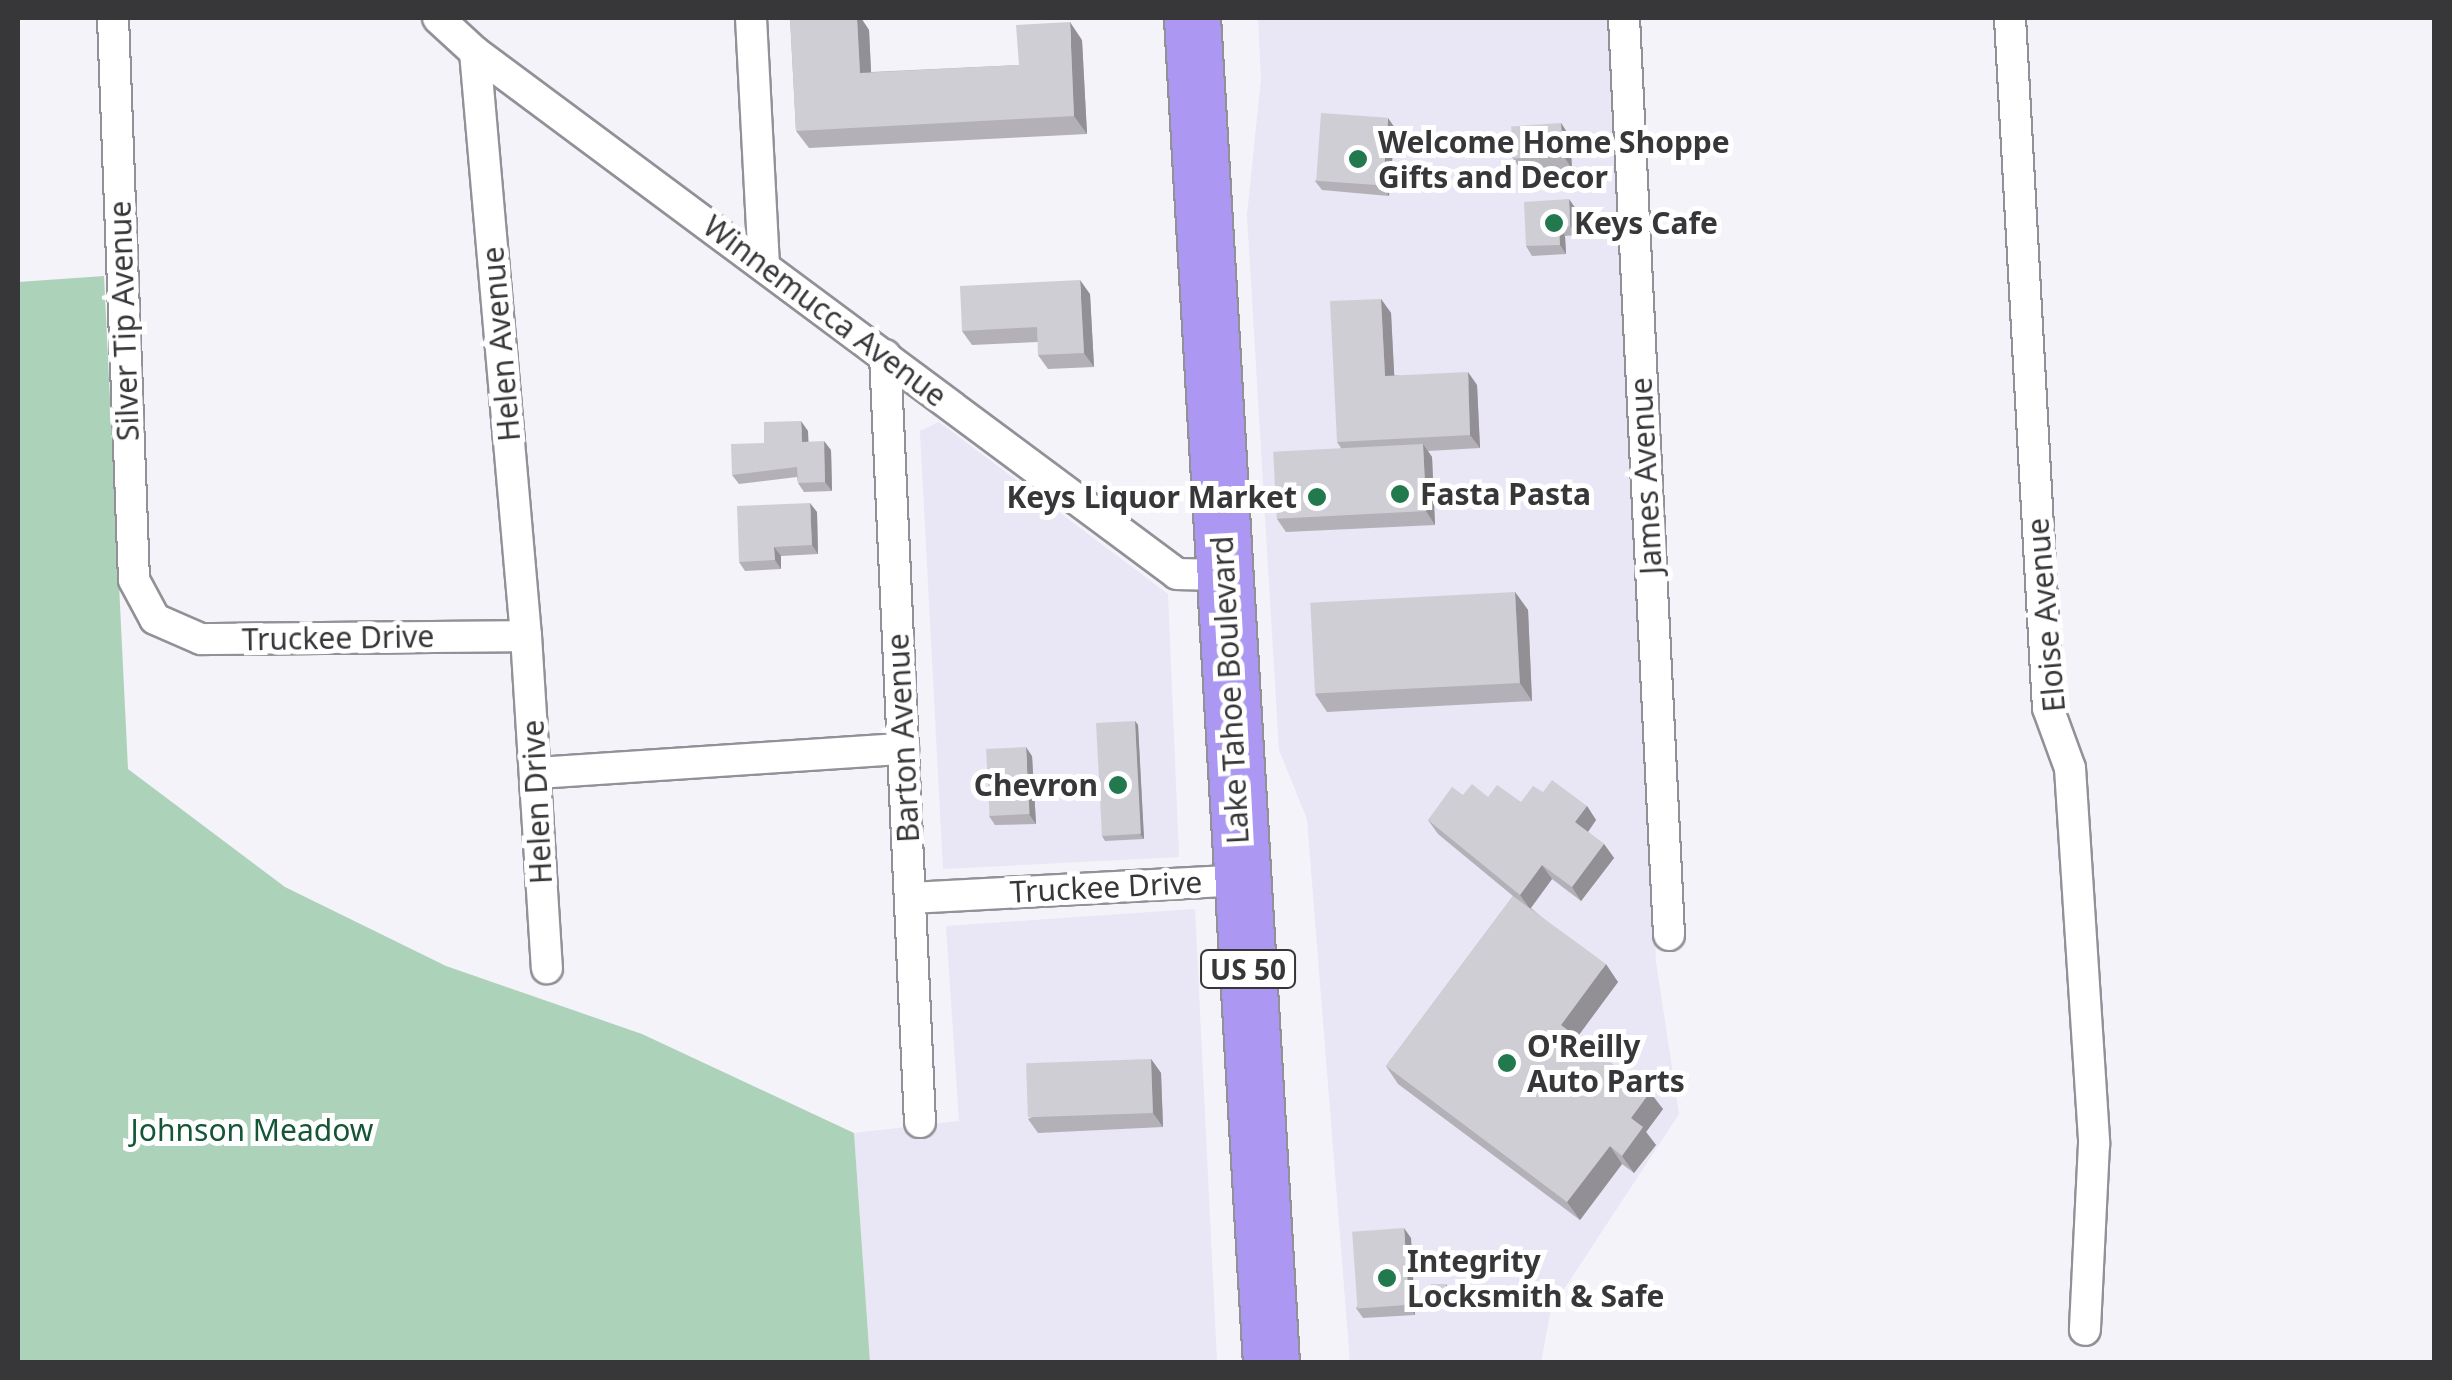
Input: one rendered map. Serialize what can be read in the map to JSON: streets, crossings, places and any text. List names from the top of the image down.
{
  "streets": {
    "highway": ["Lake Tahoe Boulevard", "US 50"],
    "street": [
      "Winnemucca Avenue",
      "Silver Tip Avenue",
      "Helen Avenue",
      "James Avenue",
      "Eloise Avenue",
      "Truckee Drive",
      "Barton Avenue",
      "Helen Drive"
    ]
  },
  "crossings": [
    ["Winnemucca Avenue", "Helen Avenue"],
    ["Winnemucca Avenue", "Lake Tahoe Boulevard"],
    ["Winnemucca Avenue", "Barton Avenue"],
    ["Silver Tip Avenue", "Truckee Drive"],
    ["Helen Avenue", "Truckee Drive"],
    ["Helen Avenue", "Helen Drive"],
    ["Truckee Drive", "Lake Tahoe Boulevard"],
    ["Truckee Drive", "Barton Avenue"],
    ["Truckee Drive", "Helen Drive"]
  ],
  "parks": ["Johnson Meadow"],
  "places": [
    "Welcome Home Shoppe Gifts and Decor",
    "Keys Cafe",
    "Fasta Pasta",
    "Keys Liquor Market",
    "Chevron",
    "O'Reilly Auto Parts",
    "Integrity Locksmith & Safe"
  ]
}
